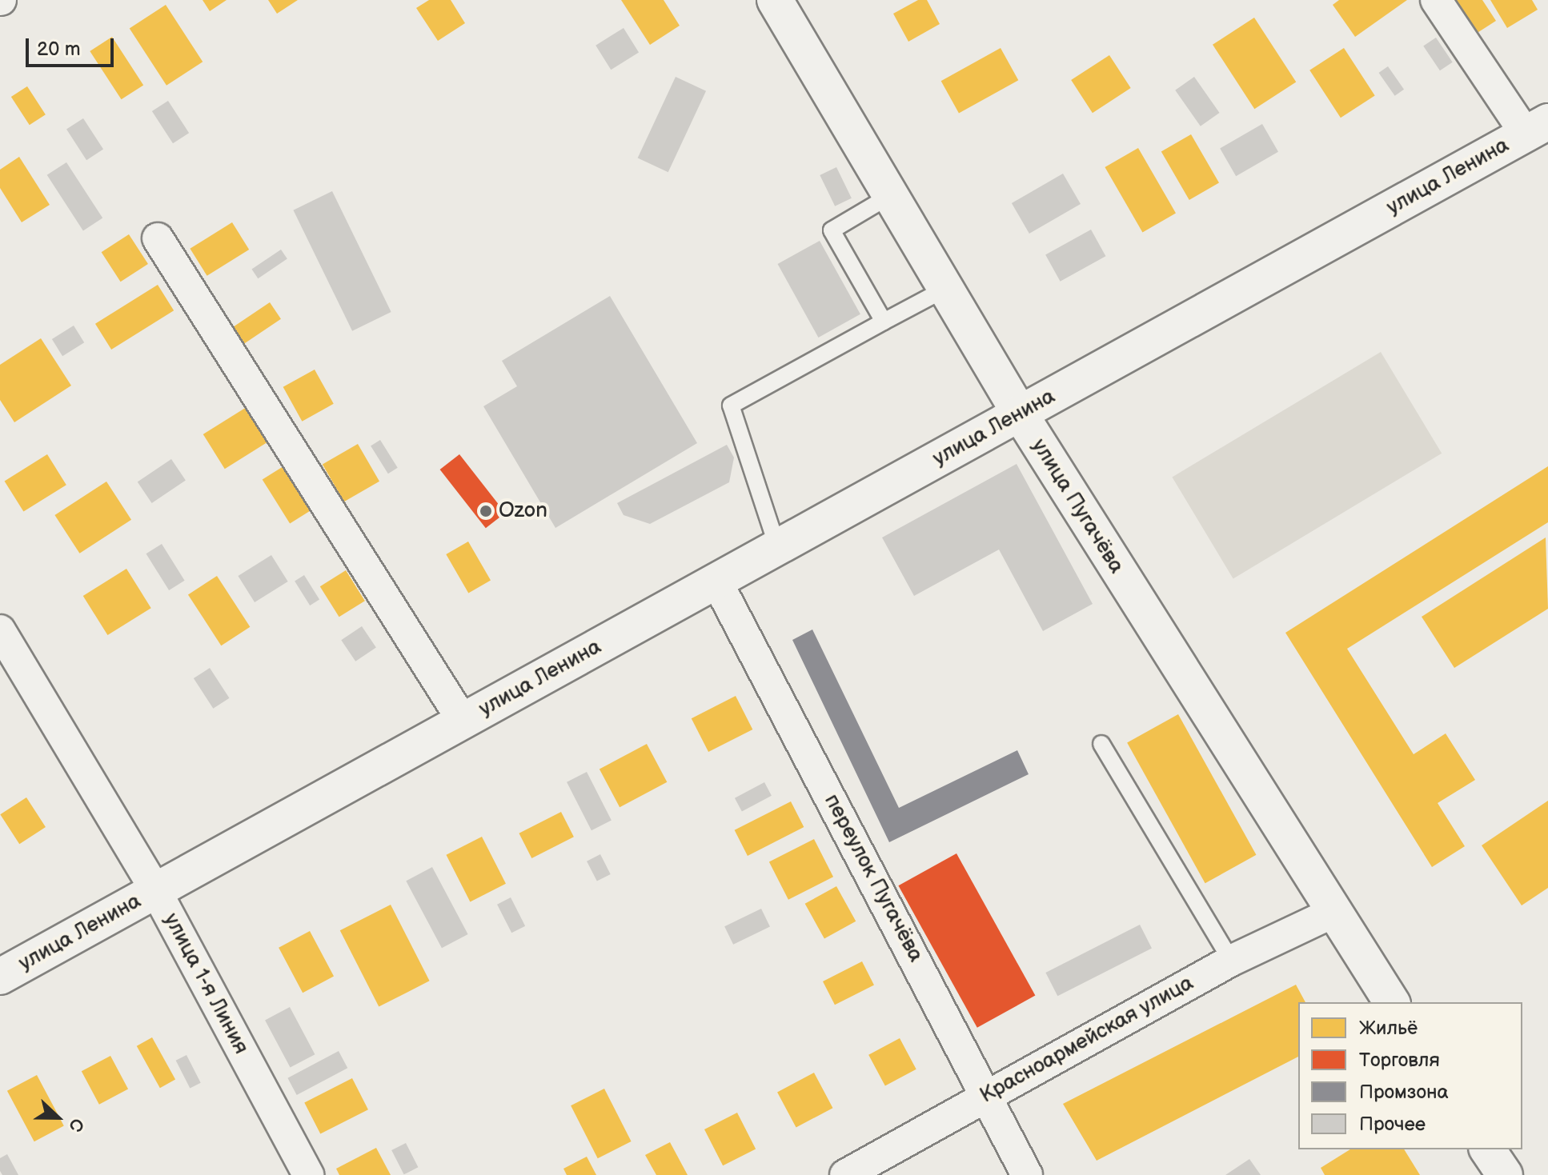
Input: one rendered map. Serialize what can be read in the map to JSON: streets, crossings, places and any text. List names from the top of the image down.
{
  "streets": {
    "main road": ["улица Ленина", "улица Пугачёва"],
    "street": ["переулок Пугачёва", "улица 1-я Линия", "Красноармейская улица"]
  },
  "crossings": [
    ["улица Ленина", "улица Пугачёва"],
    ["улица Ленина", "переулок Пугачёва"],
    ["улица Ленина", "улица 1-я Линия"],
    ["улица Пугачёва", "Красноармейская улица"],
    ["переулок Пугачёва", "Красноармейская улица"]
  ],
  "places": ["Ozon"],
  "legend": [
    "Жильё",
    "Торговля",
    "Промзона",
    "Прочее"
  ],
  "scale_bar": "20 m",
  "north": "right"
}
